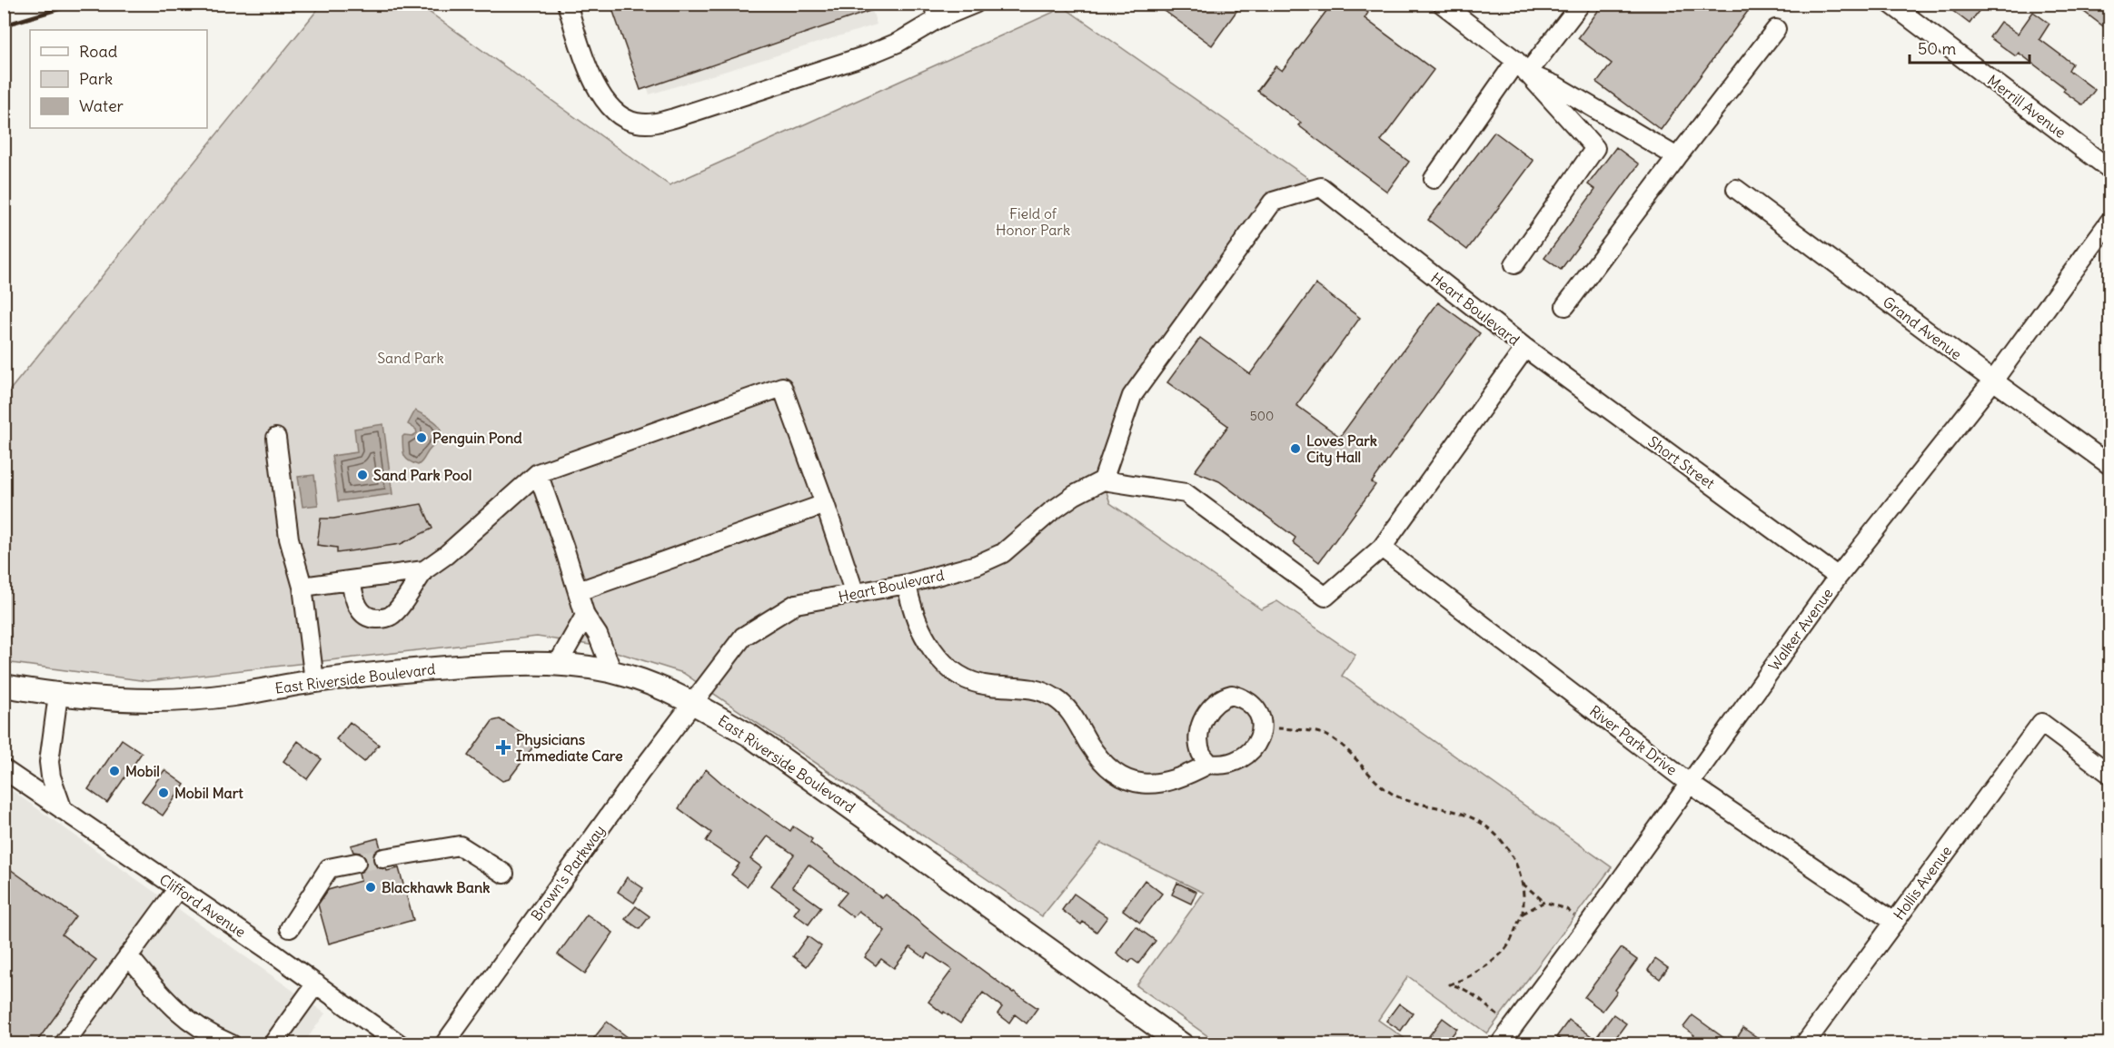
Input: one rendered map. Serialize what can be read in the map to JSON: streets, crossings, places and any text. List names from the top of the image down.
{
  "streets": {
    "main road": ["East Riverside Boulevard"],
    "street": [
      "Merrill Avenue",
      "Heart Boulevard",
      "Grand Avenue",
      "Short Street",
      "Walker Avenue",
      "River Park Drive",
      "Brown's Parkway",
      "Hollis Avenue",
      "Clifford Avenue"
    ]
  },
  "crossings": [
    ["Heart Boulevard", "Short Street"],
    ["Heart Boulevard", "East Riverside Boulevard"],
    ["Heart Boulevard", "River Park Drive"],
    ["Heart Boulevard", "Brown's Parkway"],
    ["Grand Avenue", "Walker Avenue"],
    ["Short Street", "Walker Avenue"],
    ["Walker Avenue", "River Park Drive"],
    ["East Riverside Boulevard", "Brown's Parkway"],
    ["River Park Drive", "Hollis Avenue"]
  ],
  "parks": ["Field of Honor Park", "Sand Park"],
  "places": {
    "other": [
      "Penguin Pond",
      "Loves Park City Hall",
      "Sand Park Pool",
      "Mobil",
      "Mobil Mart",
      "Blackhawk Bank"
    ],
    "health": ["Physicians Immediate Care"]
  },
  "house_numbers": ["500"],
  "legend": ["Road", "Park", "Water"],
  "scale_bar": "50 m"
}
